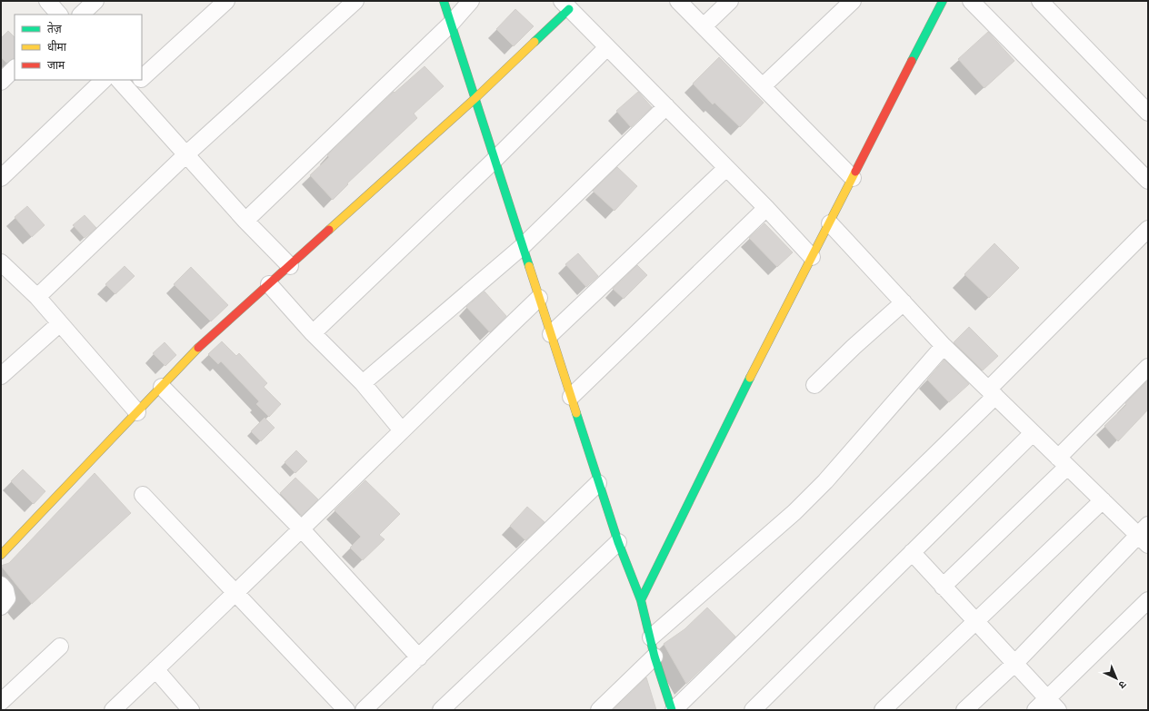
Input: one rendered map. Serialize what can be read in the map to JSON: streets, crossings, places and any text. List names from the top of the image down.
{
  "legend": ["तेज़", "धीमा", "जाम"],
  "north": "bottom right"
}
